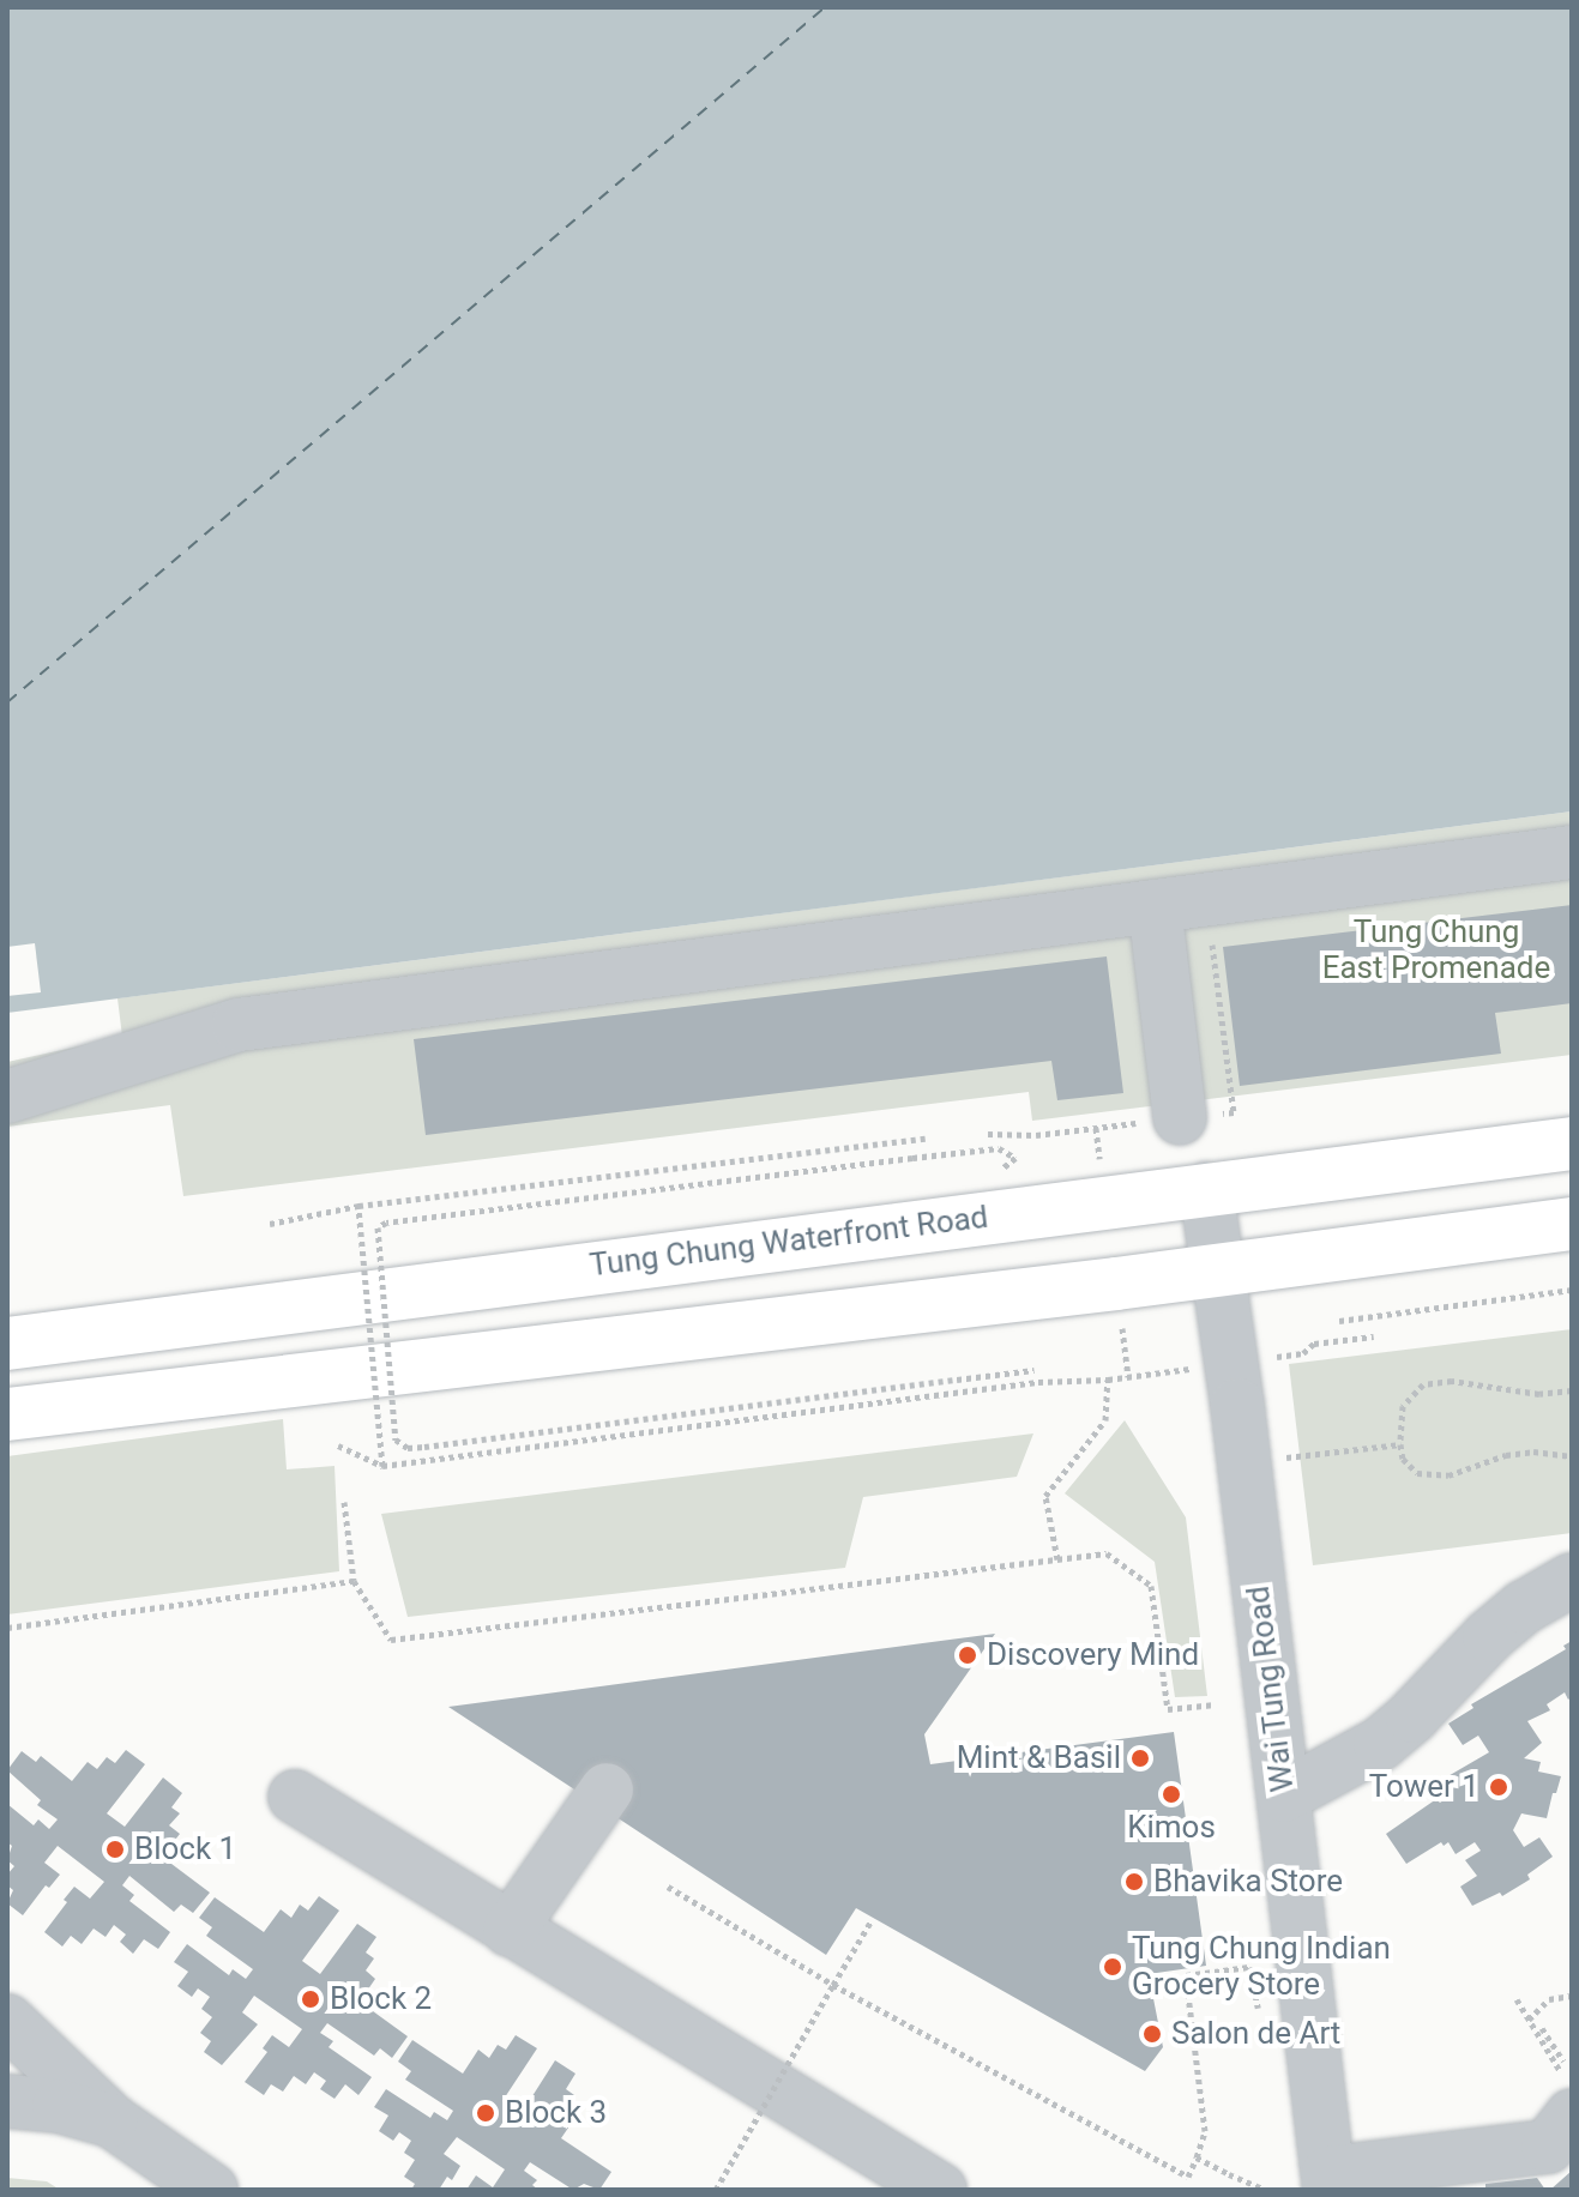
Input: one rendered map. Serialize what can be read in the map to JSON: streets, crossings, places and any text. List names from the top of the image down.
{
  "streets": {
    "main road": ["Tung Chung Waterfront Road"],
    "street": ["Wai Tung Road"]
  },
  "crossings": [
    ["Tung Chung Waterfront Road", "Wai Tung Road"]
  ],
  "parks": ["Tung Chung East Promenade"],
  "places": [
    "Discovery Mind",
    "Mint & Basil",
    "Tower 1",
    "Kimos",
    "Block 1",
    "Bhavika Store",
    "Tung Chung Indian Grocery Store",
    "Block 2",
    "Salon de Art",
    "Block 3"
  ]
}
